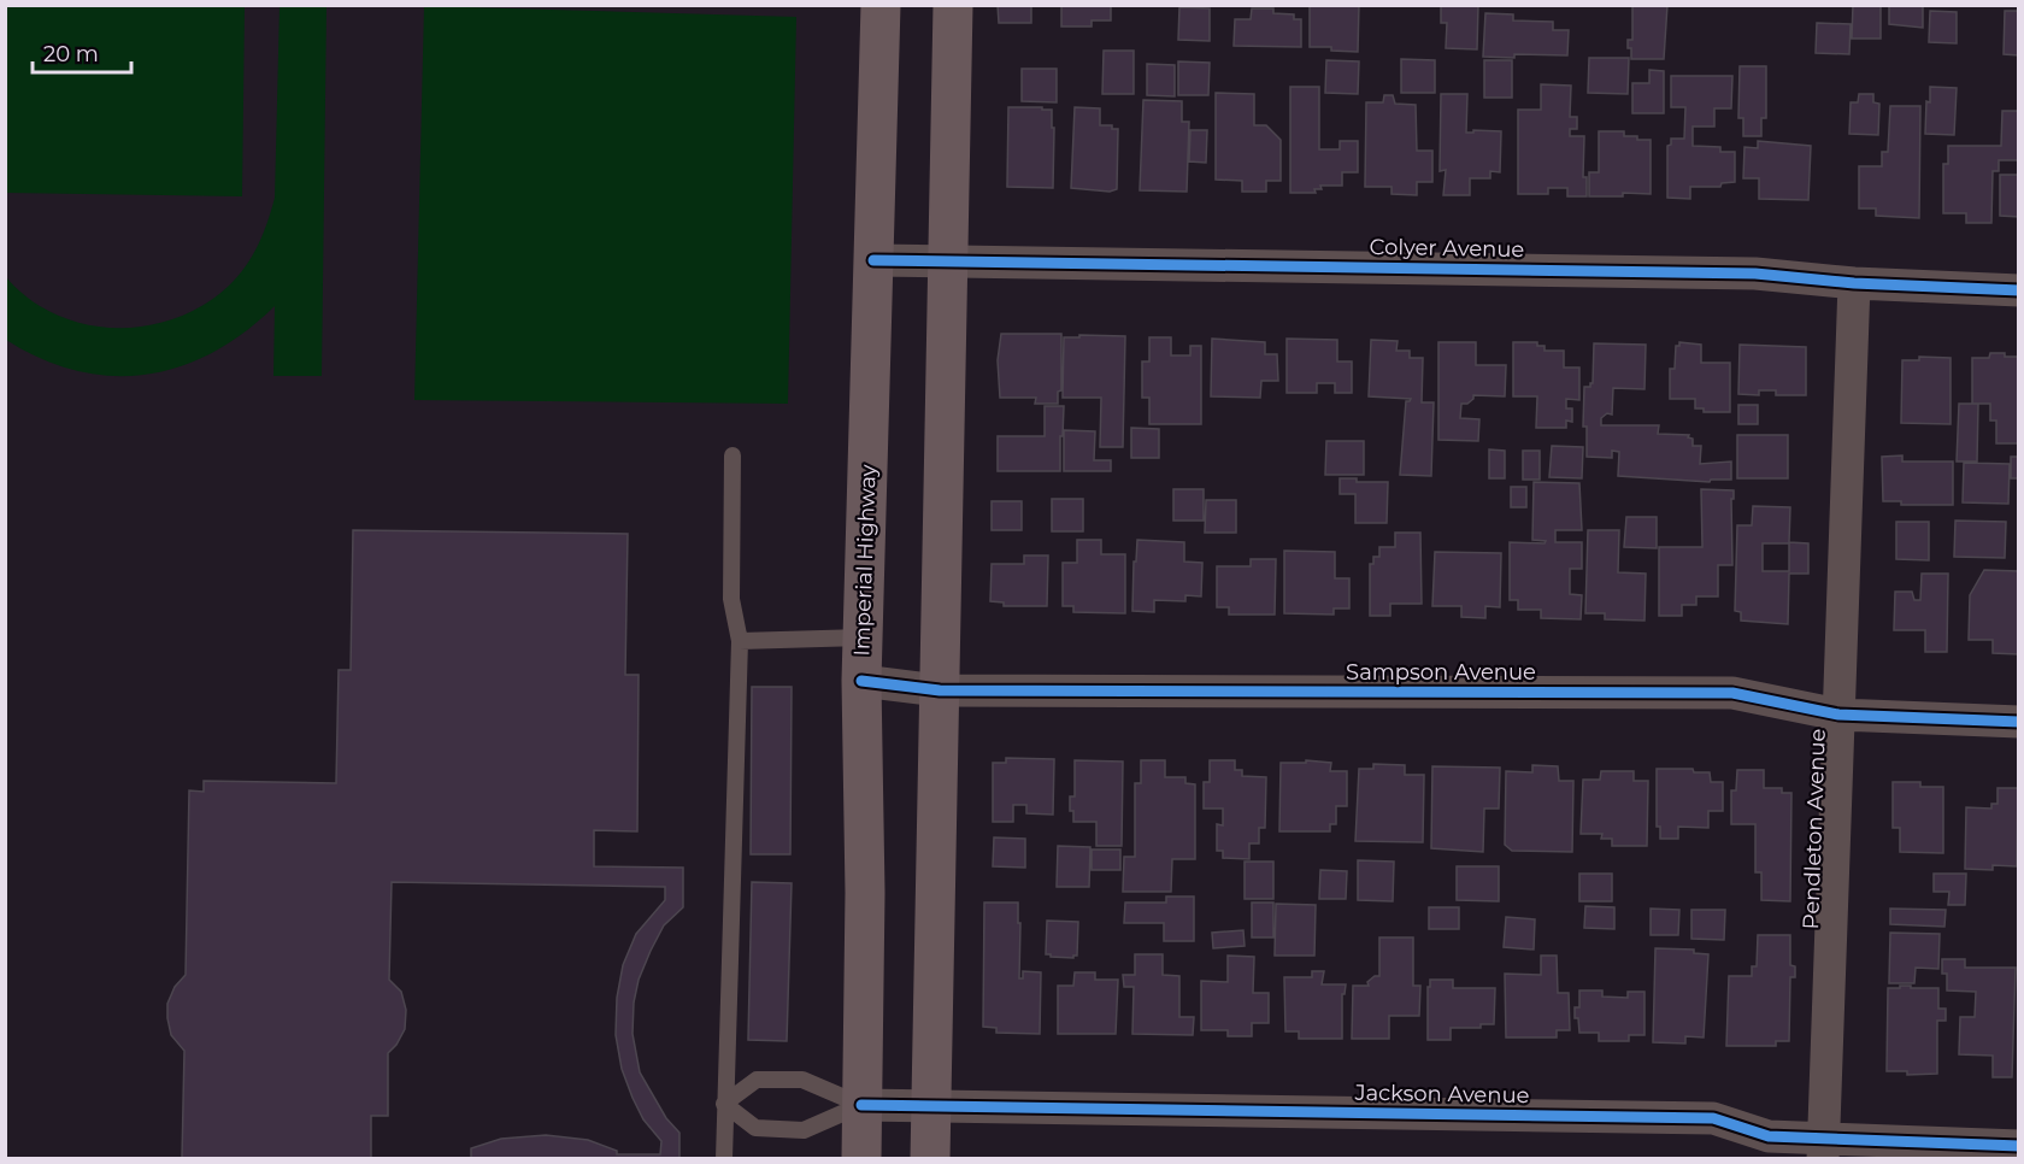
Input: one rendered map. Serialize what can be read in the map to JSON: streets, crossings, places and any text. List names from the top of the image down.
{
  "streets": {
    "main road": ["Imperial Highway"],
    "street": [
      "Colyer Avenue",
      "Sampson Avenue",
      "Pendleton Avenue",
      "Jackson Avenue"
    ]
  },
  "crossings": [
    ["Colyer Avenue", "Imperial Highway"],
    ["Colyer Avenue", "Pendleton Avenue"],
    ["Imperial Highway", "Sampson Avenue"],
    ["Imperial Highway", "Jackson Avenue"],
    ["Sampson Avenue", "Pendleton Avenue"],
    ["Pendleton Avenue", "Jackson Avenue"]
  ],
  "scale_bar": "20 m"
}
